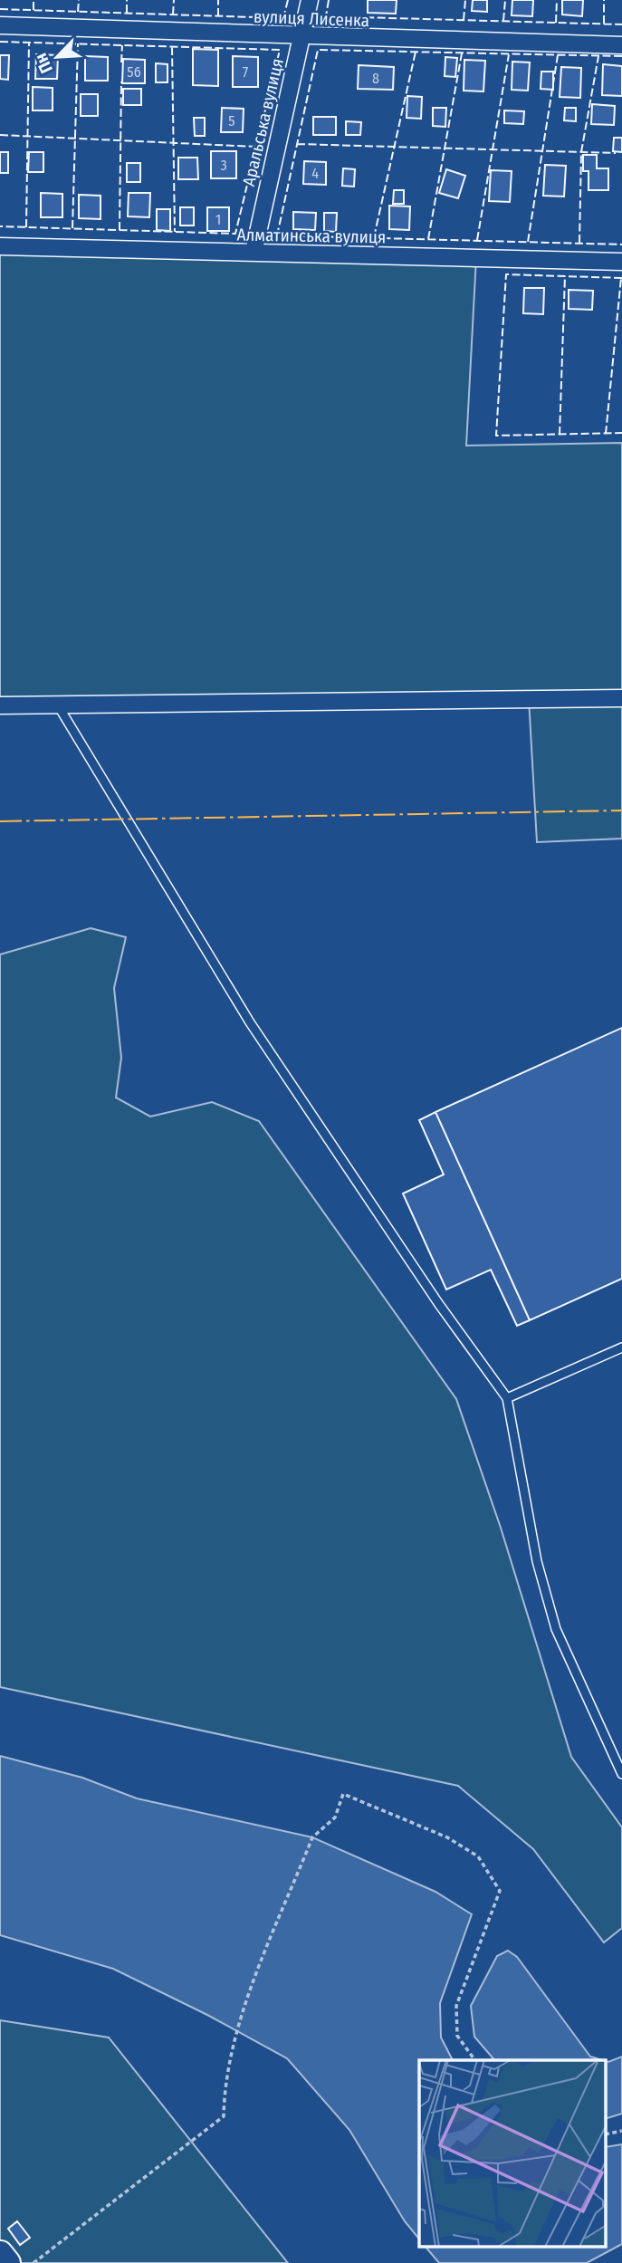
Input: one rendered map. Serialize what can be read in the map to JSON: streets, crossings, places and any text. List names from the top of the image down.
{
  "streets": {
    "street": ["вулиця Лисенка", "Аральська вулиця", "Алматинська вулиця"]
  },
  "crossings": [
    ["вулиця Лисенка", "Аральська вулиця"],
    ["Аральська вулиця", "Алматинська вулиця"]
  ],
  "house_numbers": [
    "56",
    "7",
    "8",
    "5",
    "3",
    "4",
    "1"
  ],
  "north": "bottom left"
}
